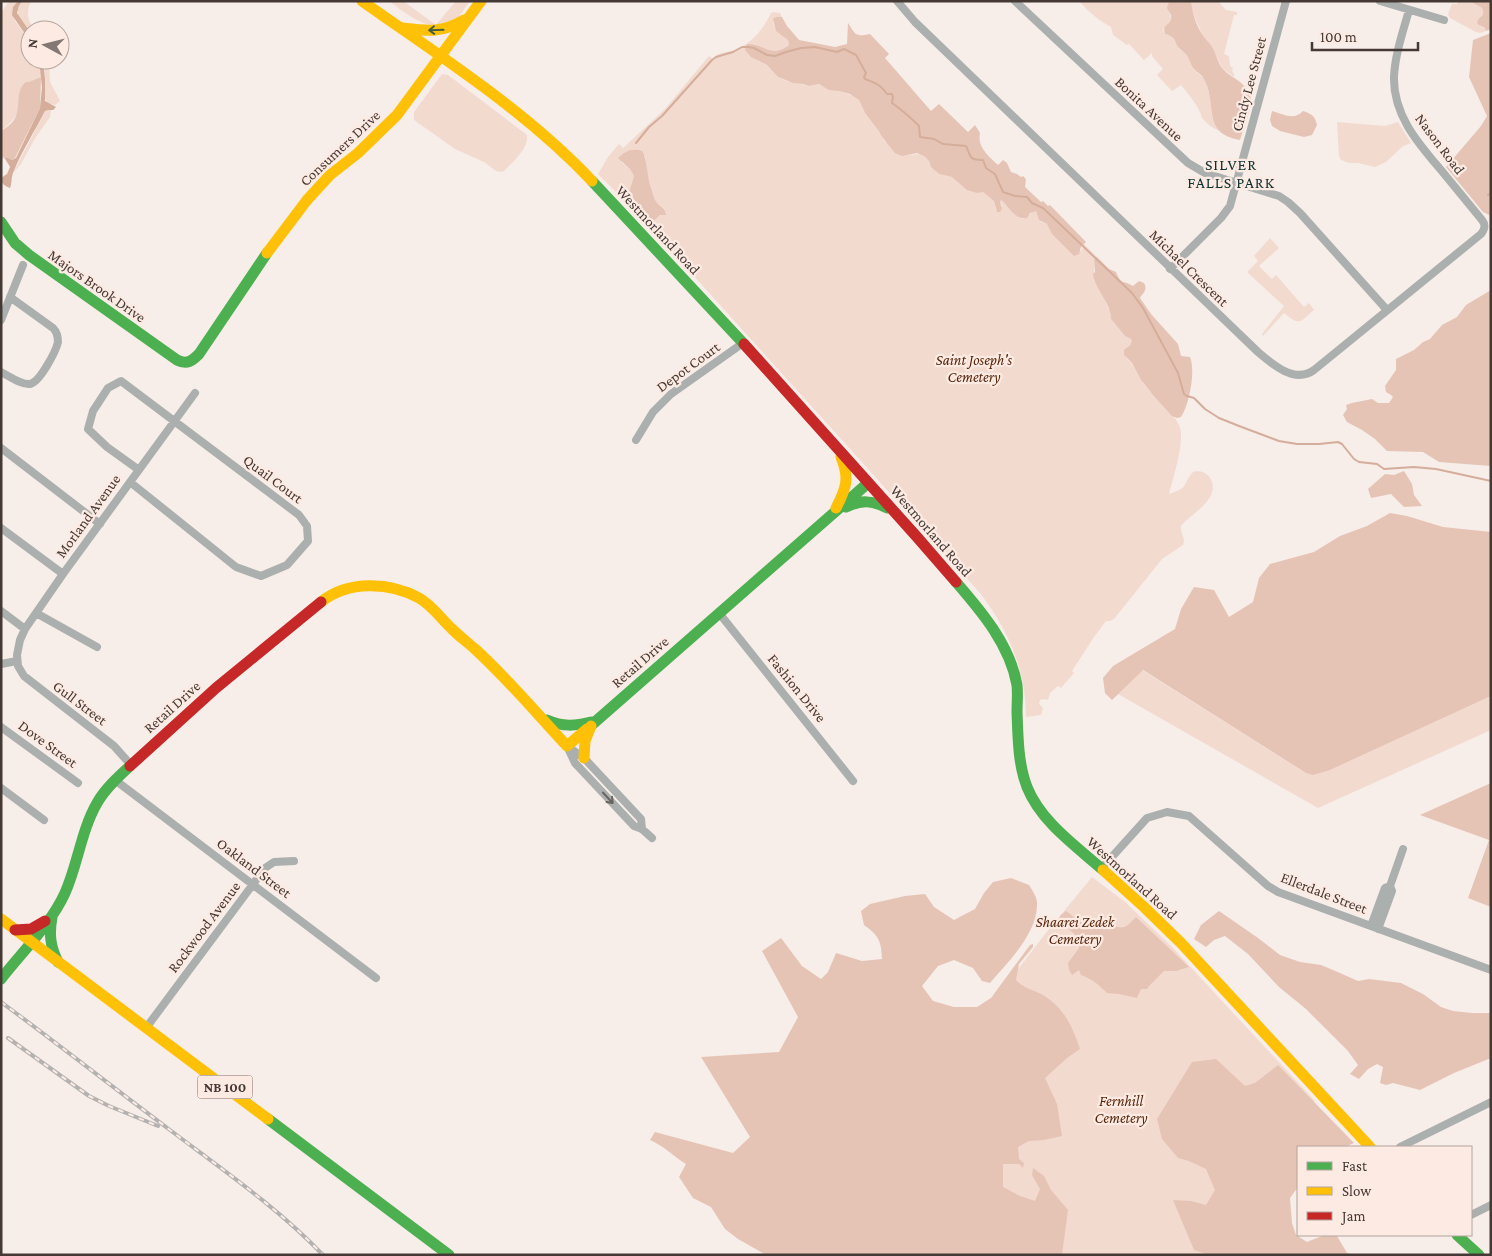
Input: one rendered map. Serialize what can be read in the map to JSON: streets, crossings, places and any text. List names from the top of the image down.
{
  "streets": {
    "street": [
      "Cindy Lee Street",
      "Bonita Avenue",
      "Nason Road",
      "Consumers Drive",
      "Westmorland Road",
      "Michael Crescent",
      "Majors Brook Drive",
      "Depot Court",
      "Quail Court",
      "Morland Avenue",
      "Retail Drive",
      "Fashion Drive",
      "Gull Street",
      "Dove Street",
      "Oakland Street",
      "Ellerdale Street",
      "Rockwood Avenue",
      "NB 100"
    ]
  },
  "crossings": [
    ["Cindy Lee Street", "Bonita Avenue"],
    ["Cindy Lee Street", "Michael Crescent"],
    ["Bonita Avenue", "Michael Crescent"],
    ["Nason Road", "Michael Crescent"],
    ["Consumers Drive", "Westmorland Road"],
    ["Consumers Drive", "Majors Brook Drive"],
    ["Westmorland Road", "Depot Court"],
    ["Westmorland Road", "Retail Drive"],
    ["Westmorland Road", "Ellerdale Street"],
    ["Quail Court", "Morland Avenue"],
    ["Morland Avenue", "Gull Street"],
    ["Retail Drive", "Fashion Drive"],
    ["Retail Drive", "Gull Street"],
    ["Retail Drive", "Oakland Street"],
    ["Retail Drive", "NB 100"],
    ["Oakland Street", "Rockwood Avenue"],
    ["Rockwood Avenue", "NB 100"]
  ],
  "districts": ["SILVER FALLS PARK"],
  "parks": ["Saint Joseph's Cemetery", "Shaarei Zedek Cemetery", "Fernhill Cemetery"],
  "legend": ["Fast", "Slow", "Jam"],
  "scale_bar": "100 m",
  "north": "left"
}
